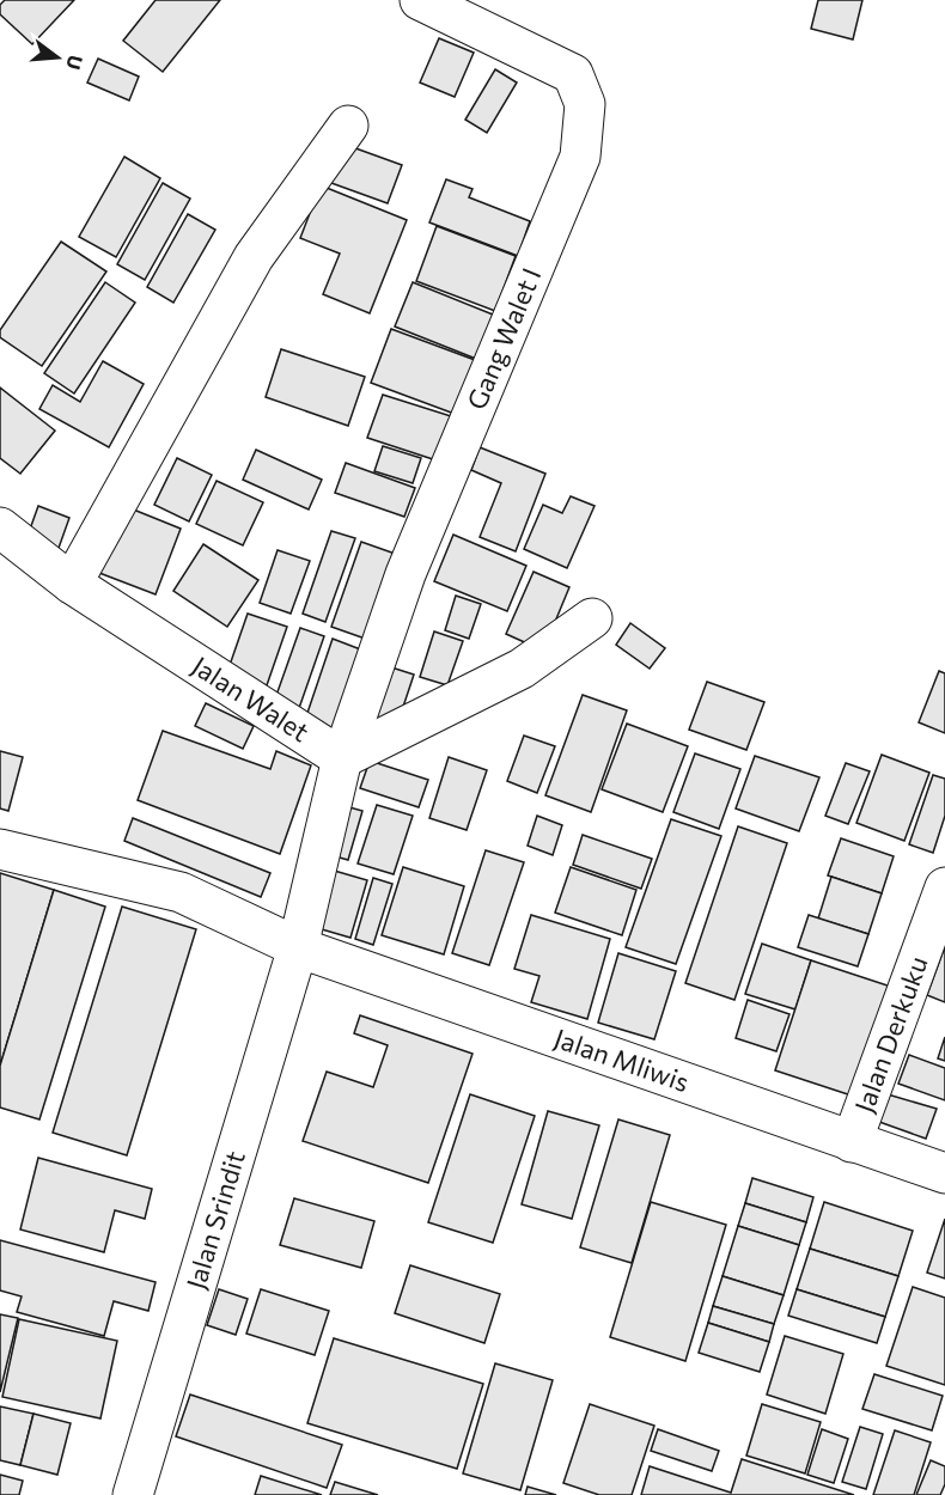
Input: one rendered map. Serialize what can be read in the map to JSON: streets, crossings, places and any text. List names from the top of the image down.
{
  "streets": {
    "street": [
      "Gang Walet I",
      "Jalan Walet",
      "Jalan Derkuku",
      "Jalan Mliwis",
      "Jalan Srindit"
    ]
  },
  "crossings": [
    ["Gang Walet I", "Jalan Walet"],
    ["Jalan Derkuku", "Jalan Mliwis"],
    ["Jalan Mliwis", "Jalan Srindit"]
  ],
  "north": "right"
}
